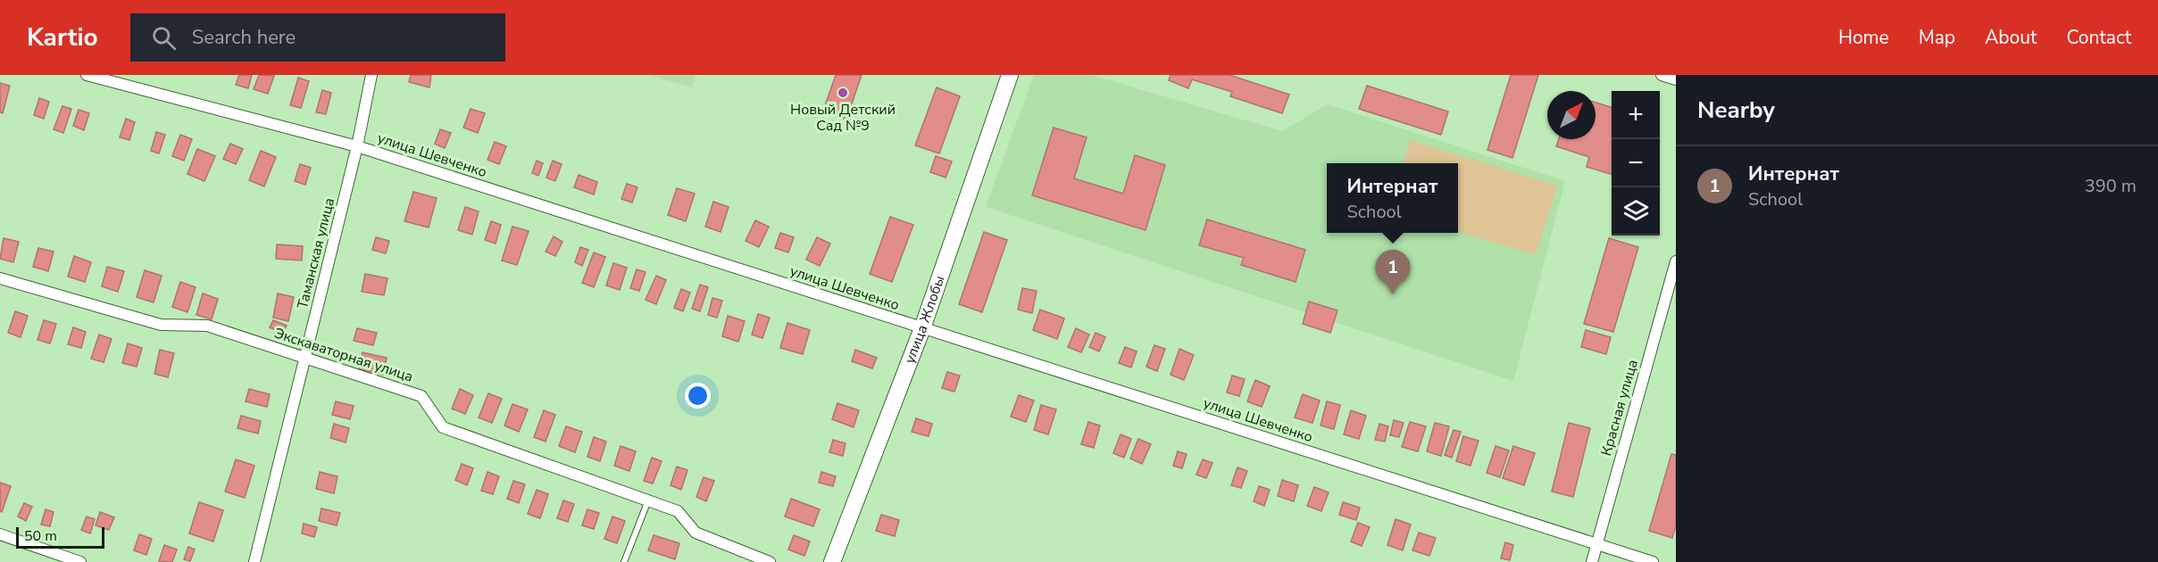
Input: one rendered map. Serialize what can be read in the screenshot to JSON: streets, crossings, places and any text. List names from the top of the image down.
{
  "streets": {
    "street": [
      "улица Шевченко",
      "Таманская улица",
      "улица Жлобы",
      "Экскаваторная улица",
      "Красная улица"
    ]
  },
  "crossings": [
    ["улица Шевченко", "Таманская улица"],
    ["улица Шевченко", "улица Жлобы"],
    ["улица Шевченко", "Красная улица"],
    ["Таманская улица", "Экскаваторная улица"]
  ],
  "places": ["Новый Детский Сад №9"],
  "scale_bar": "50 m",
  "north": "top right",
  "page": {
    "header": "Kartio",
    "search": "Search here",
    "nav": [
      "Home",
      "Map",
      "About",
      "Contact"
    ],
    "heading": "Nearby",
    "map_buttons": ["+", "−"],
    "list": [
      {
        "mark": "1",
        "name": "Интернат",
        "note": "School",
        "value": "390 m"
      }
    ],
    "popup": ["Интернат", "School"],
    "pins": "1",
    "scale": "50 m"
  }
}
